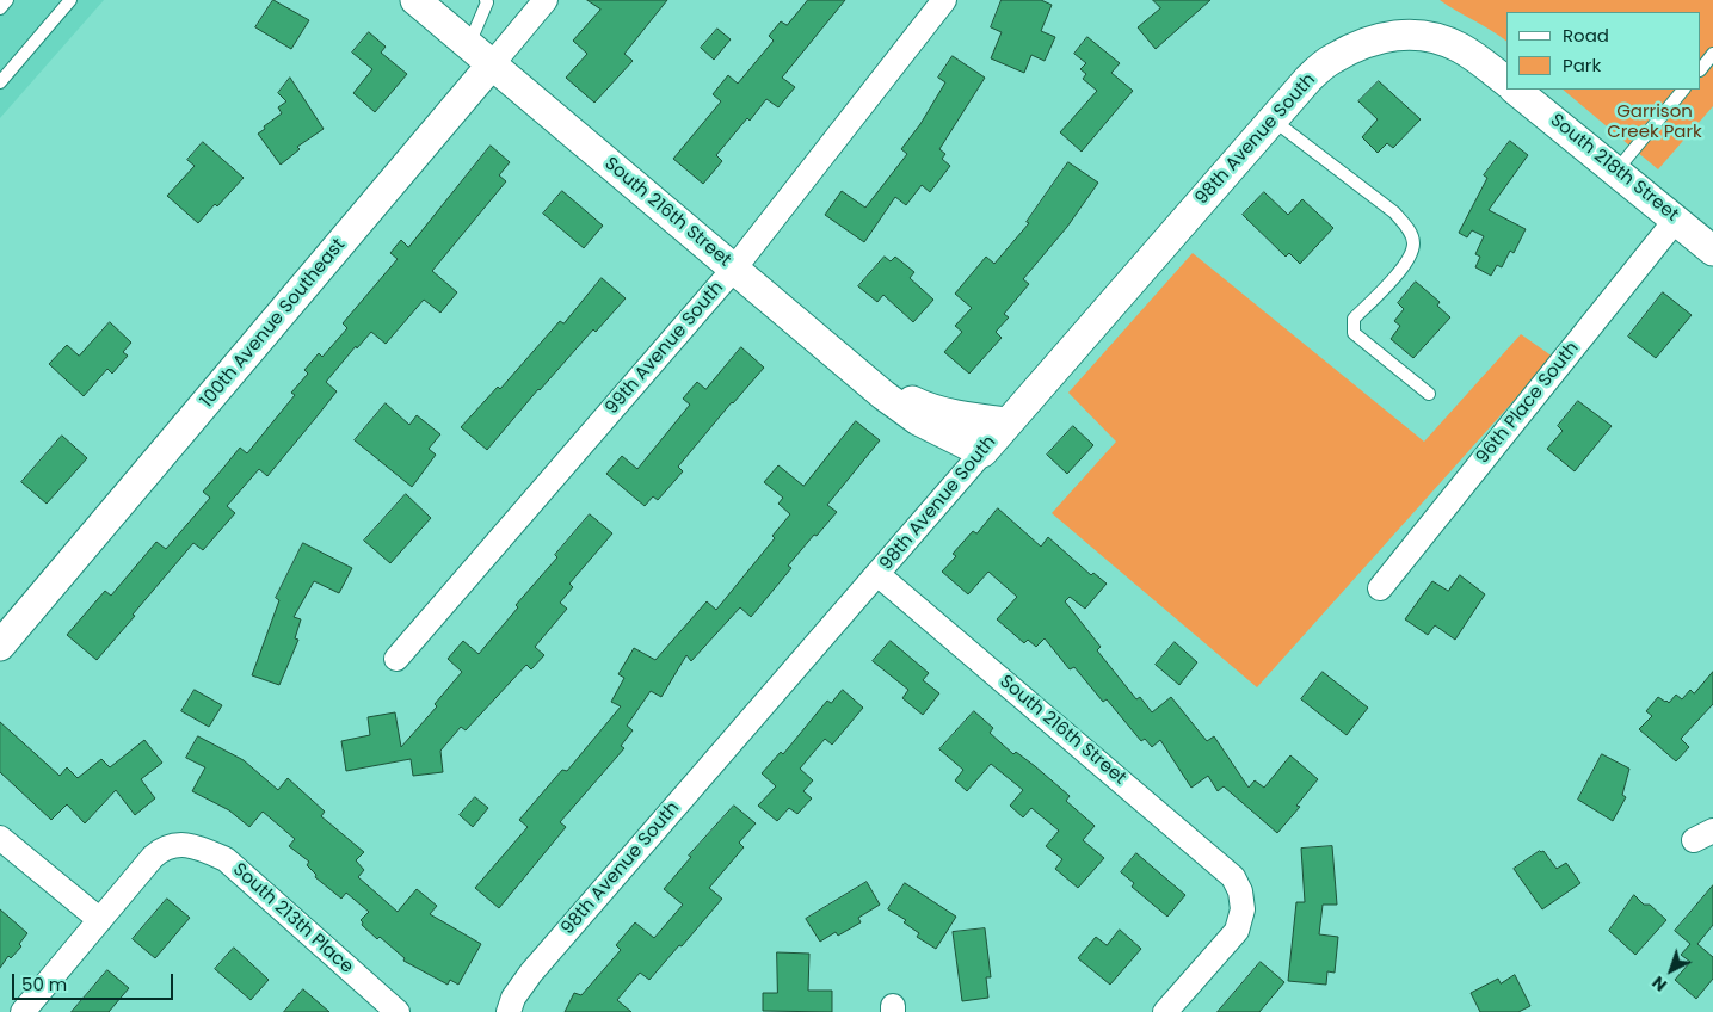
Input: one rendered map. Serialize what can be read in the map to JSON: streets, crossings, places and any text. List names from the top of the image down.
{
  "streets": {
    "street": [
      "98th Avenue South",
      "South 218th Street",
      "South 216th Street",
      "100th Avenue Southeast",
      "99th Avenue South",
      "96th Place South",
      "South 213th Place"
    ]
  },
  "crossings": [
    ["98th Avenue South", "South 216th Street"],
    ["South 218th Street", "96th Place South"],
    ["South 216th Street", "100th Avenue Southeast"],
    ["South 216th Street", "99th Avenue South"]
  ],
  "parks": ["Garrison Creek Park"],
  "legend": ["Road", "Park"],
  "scale_bar": "50 m",
  "north": "bottom left"
}
